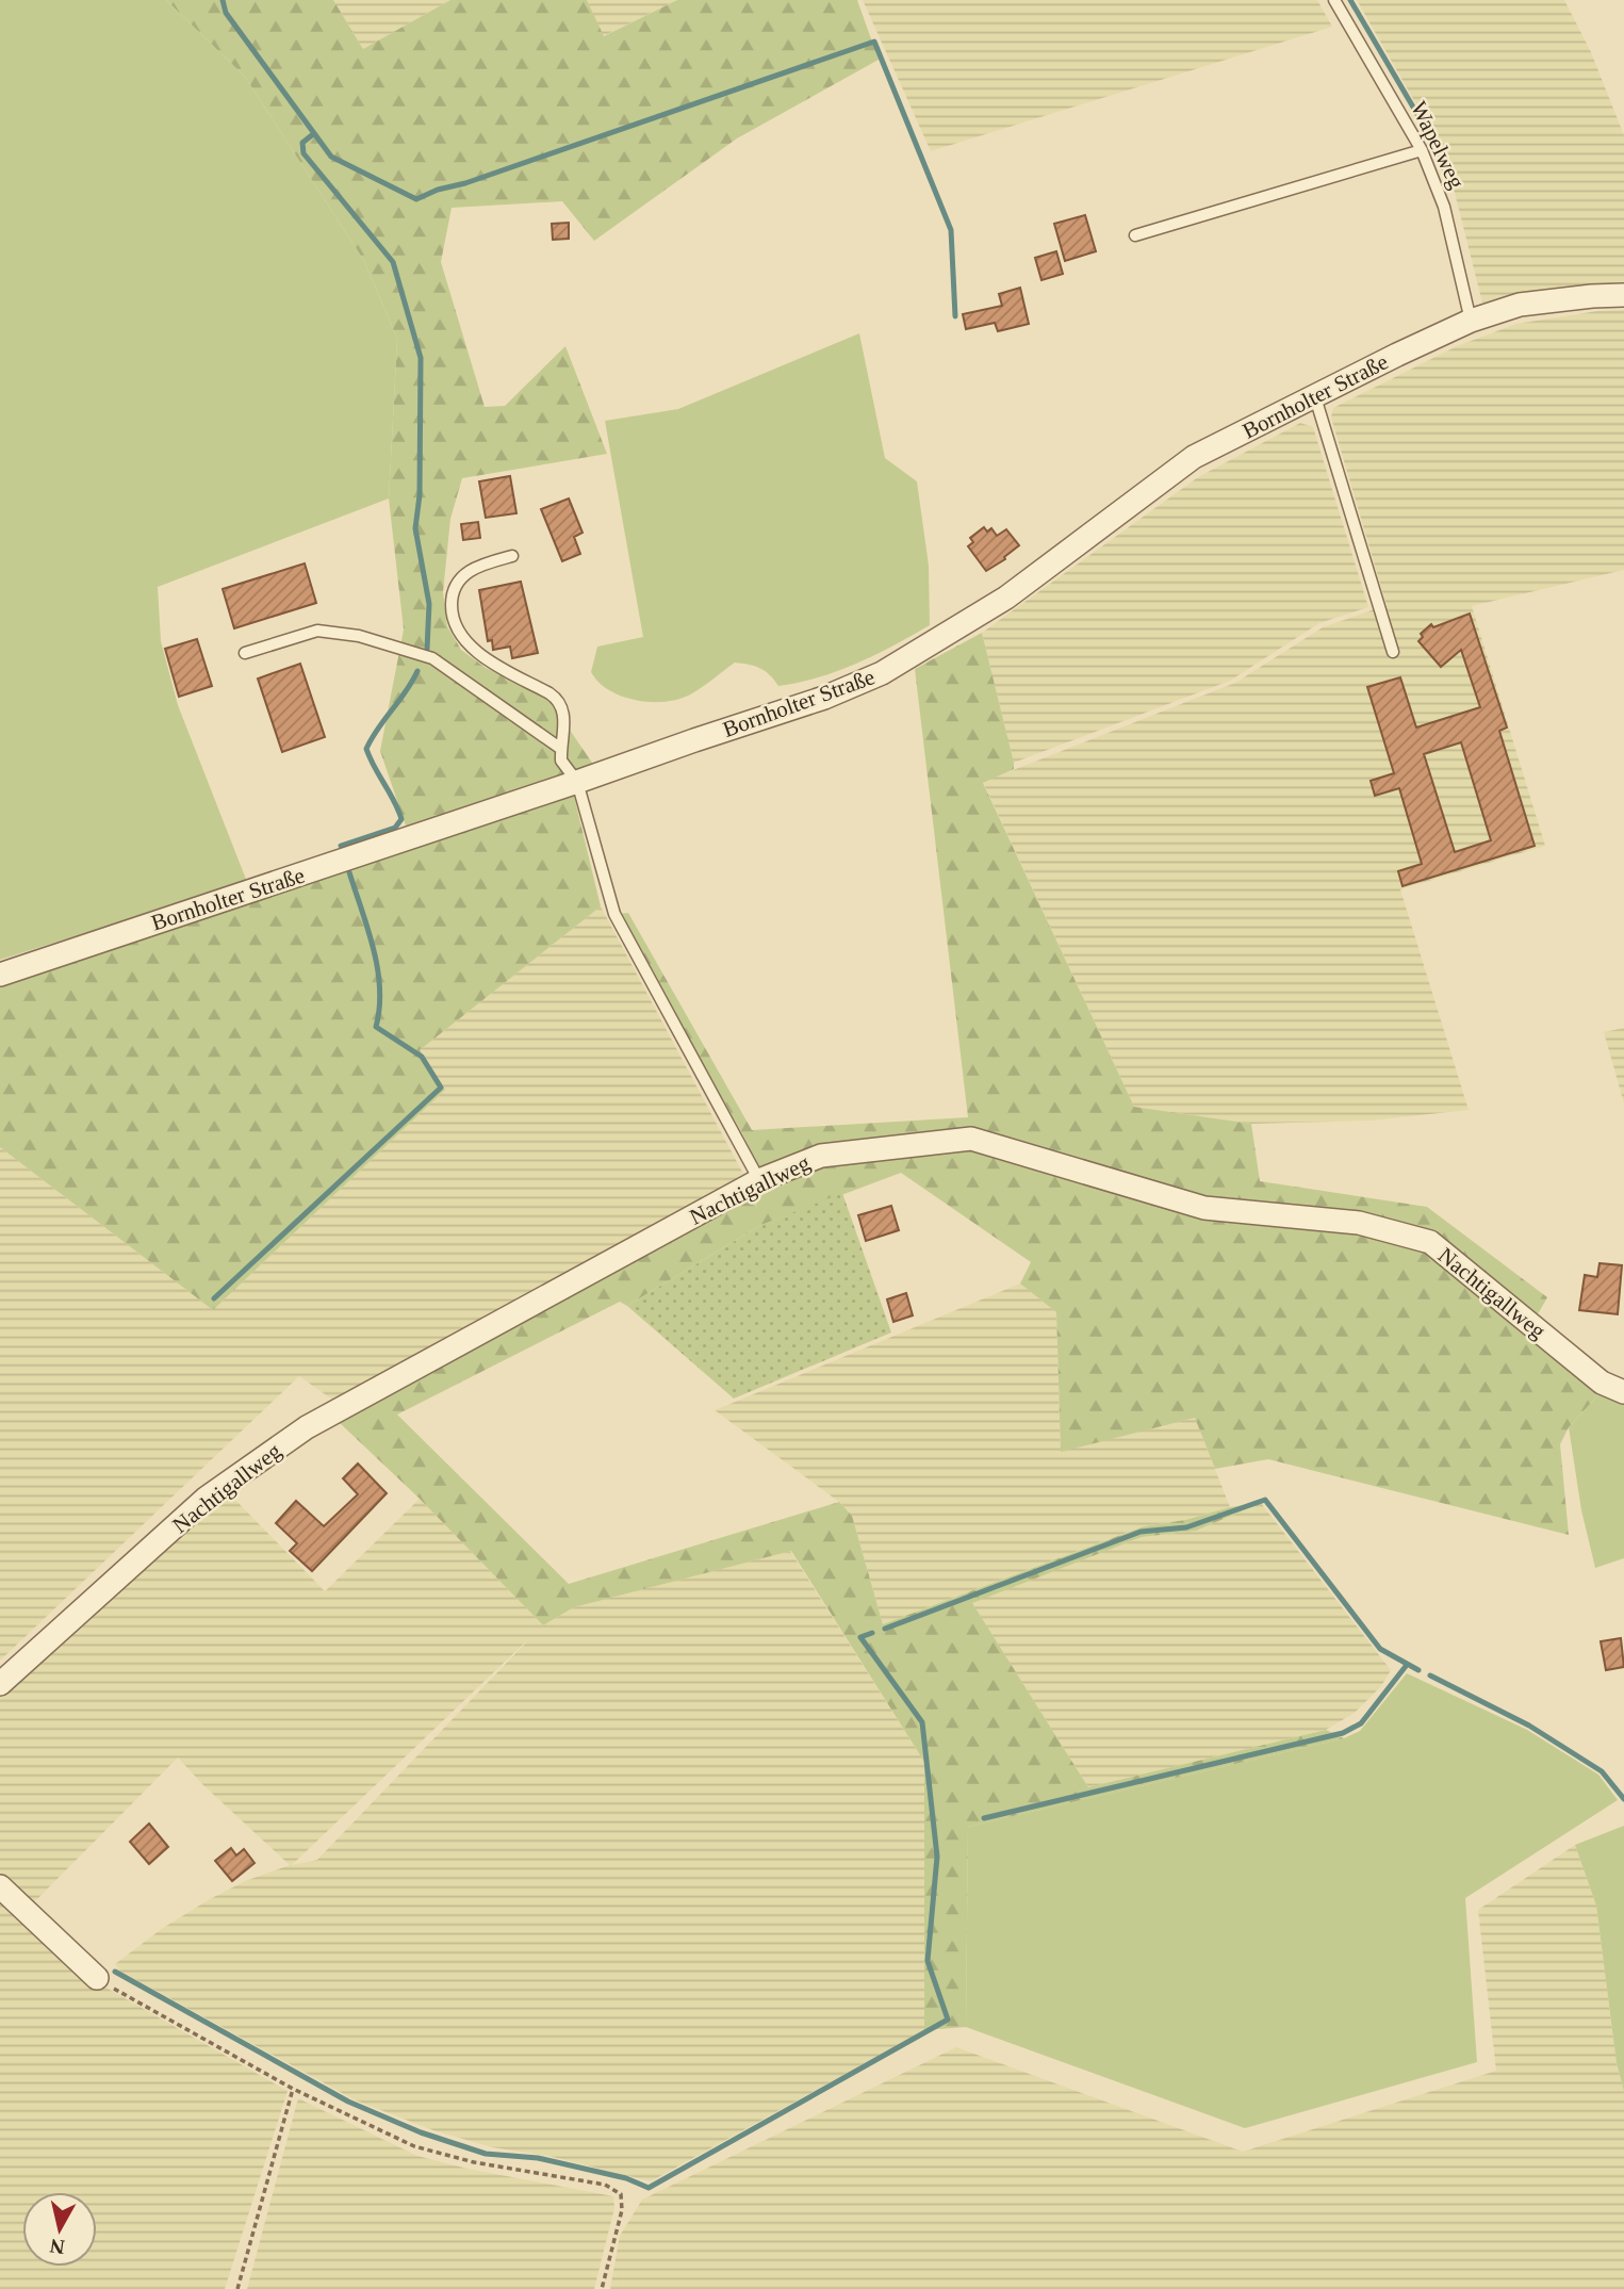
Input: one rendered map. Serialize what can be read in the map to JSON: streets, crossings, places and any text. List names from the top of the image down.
{
  "streets": {
    "street": ["Bornholter Straße", "Nachtigallweg"],
    "lane": ["Wapelweg"]
  },
  "crossings": [
    ["Wapelweg", "Bornholter Straße"]
  ],
  "north": "bottom"
}
